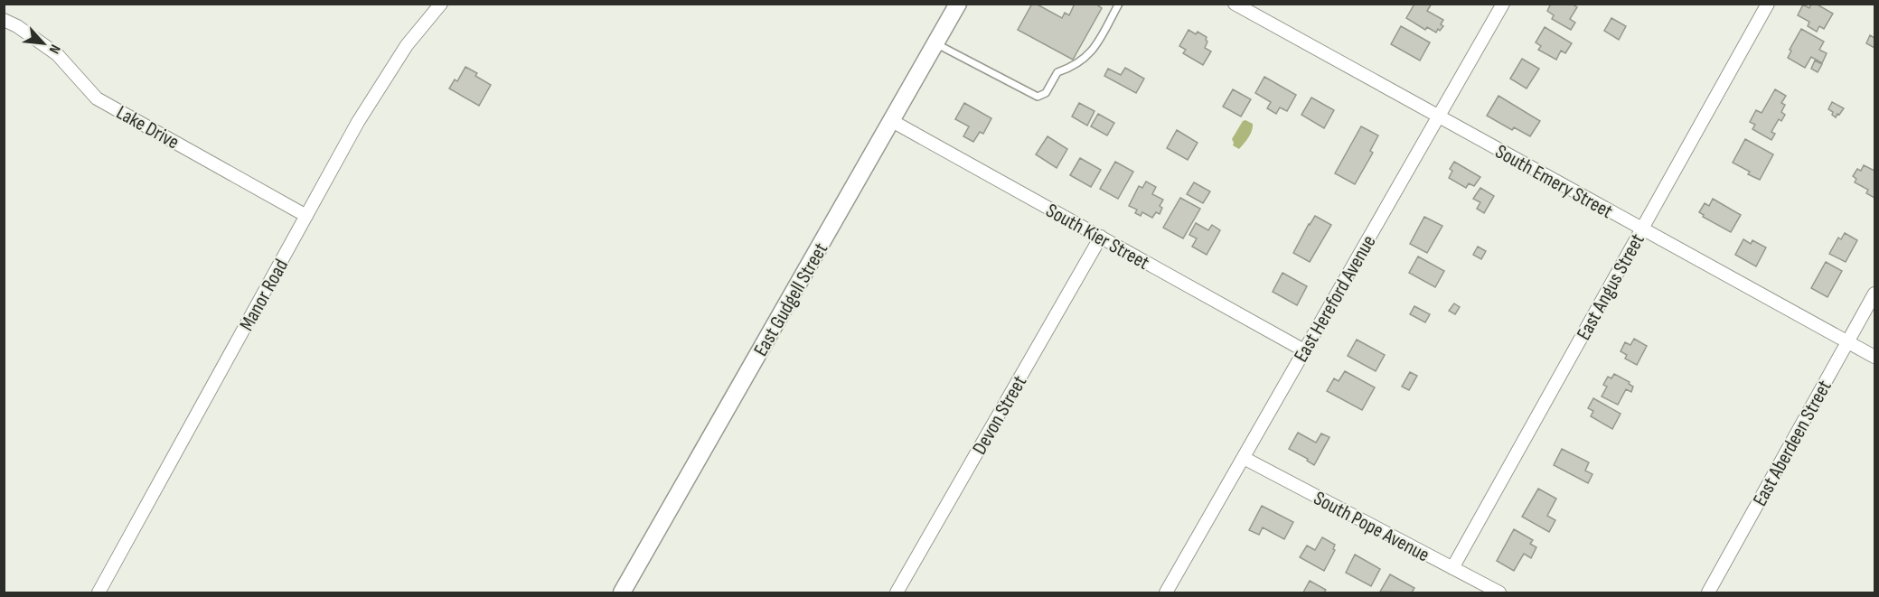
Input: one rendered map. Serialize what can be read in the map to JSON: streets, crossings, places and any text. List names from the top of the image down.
{
  "streets": {
    "street": [
      "Lake Drive",
      "South Emery Street",
      "South Kier Street",
      "East Angus Street",
      "Manor Road",
      "East Hereford Avenue",
      "East Gudgell Street",
      "Devon Street",
      "East Aberdeen Street",
      "South Pope Avenue"
    ]
  },
  "crossings": [
    ["Lake Drive", "Manor Road"],
    ["South Emery Street", "East Angus Street"],
    ["South Emery Street", "East Hereford Avenue"],
    ["South Emery Street", "East Aberdeen Street"],
    ["South Kier Street", "East Hereford Avenue"],
    ["South Kier Street", "East Gudgell Street"],
    ["South Kier Street", "Devon Street"],
    ["East Angus Street", "South Pope Avenue"],
    ["East Hereford Avenue", "South Pope Avenue"]
  ],
  "north": "bottom right"
}
